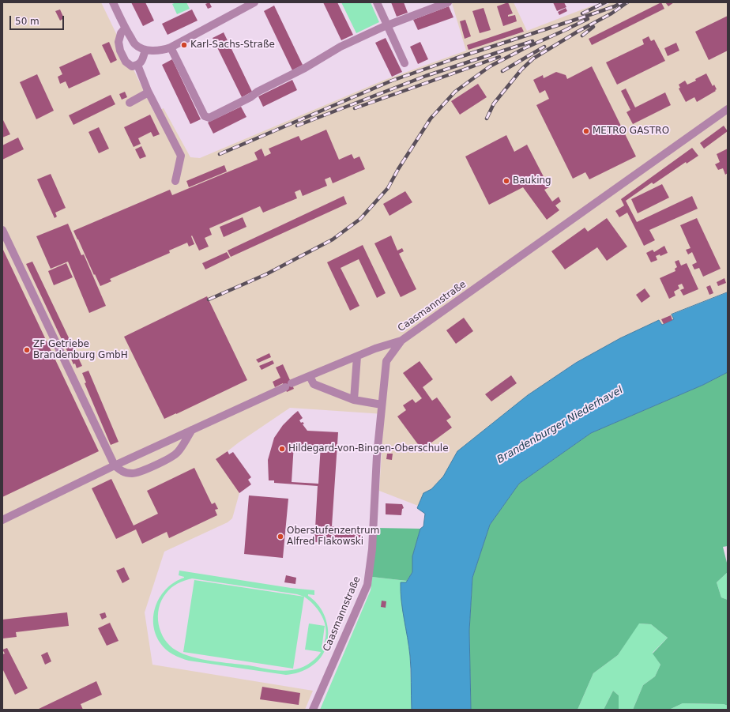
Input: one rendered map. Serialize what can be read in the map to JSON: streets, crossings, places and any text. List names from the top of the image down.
{
  "streets": {
    "street": ["Caasmannstraße"]
  },
  "water": ["Brandenburger Niederhavel"],
  "places": [
    "Karl-Sachs-Straße",
    "METRO GASTRO",
    "Bauking",
    "ZF Getriebe Brandenburg GmbH",
    "Hildegard-von-Bingen-Oberschule",
    "Oberstufenzentrum Alfred Flakowski"
  ],
  "scale_bar": "50 m"
}
